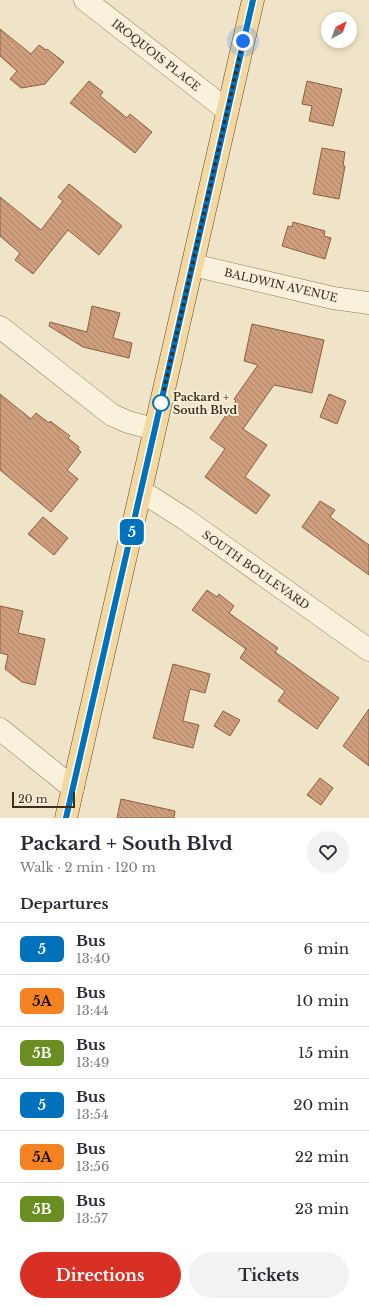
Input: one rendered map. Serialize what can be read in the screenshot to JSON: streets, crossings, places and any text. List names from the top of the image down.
{
  "streets": {
    "street": ["IROQUOIS PLACE", "BALDWIN AVENUE", "SOUTH BOULEVARD"]
  },
  "places": ["Packard + South Blvd"],
  "lines": ["bus line 5"],
  "scale_bar": "20 m",
  "north": "top right",
  "page": {
    "on_map": "5",
    "scale": "20 m",
    "heading": [
      ["Packard + South Blvd", "Walk · 2 min · 120 m"],
      "Departures"
    ],
    "list": [
      {
        "mark": "5",
        "name": "Bus",
        "note": "13:40",
        "value": "6 min"
      },
      {
        "mark": "5A",
        "name": "Bus",
        "note": "13:44",
        "value": "10 min"
      },
      {
        "mark": "5B",
        "name": "Bus",
        "note": "13:49",
        "value": "15 min"
      },
      {
        "mark": "5",
        "name": "Bus",
        "note": "13:54",
        "value": "20 min"
      },
      {
        "mark": "5A",
        "name": "Bus",
        "note": "13:56",
        "value": "22 min"
      },
      {
        "mark": "5B",
        "name": "Bus",
        "note": "13:57",
        "value": "23 min"
      }
    ],
    "buttons": ["Directions", "Tickets"]
  }
}
